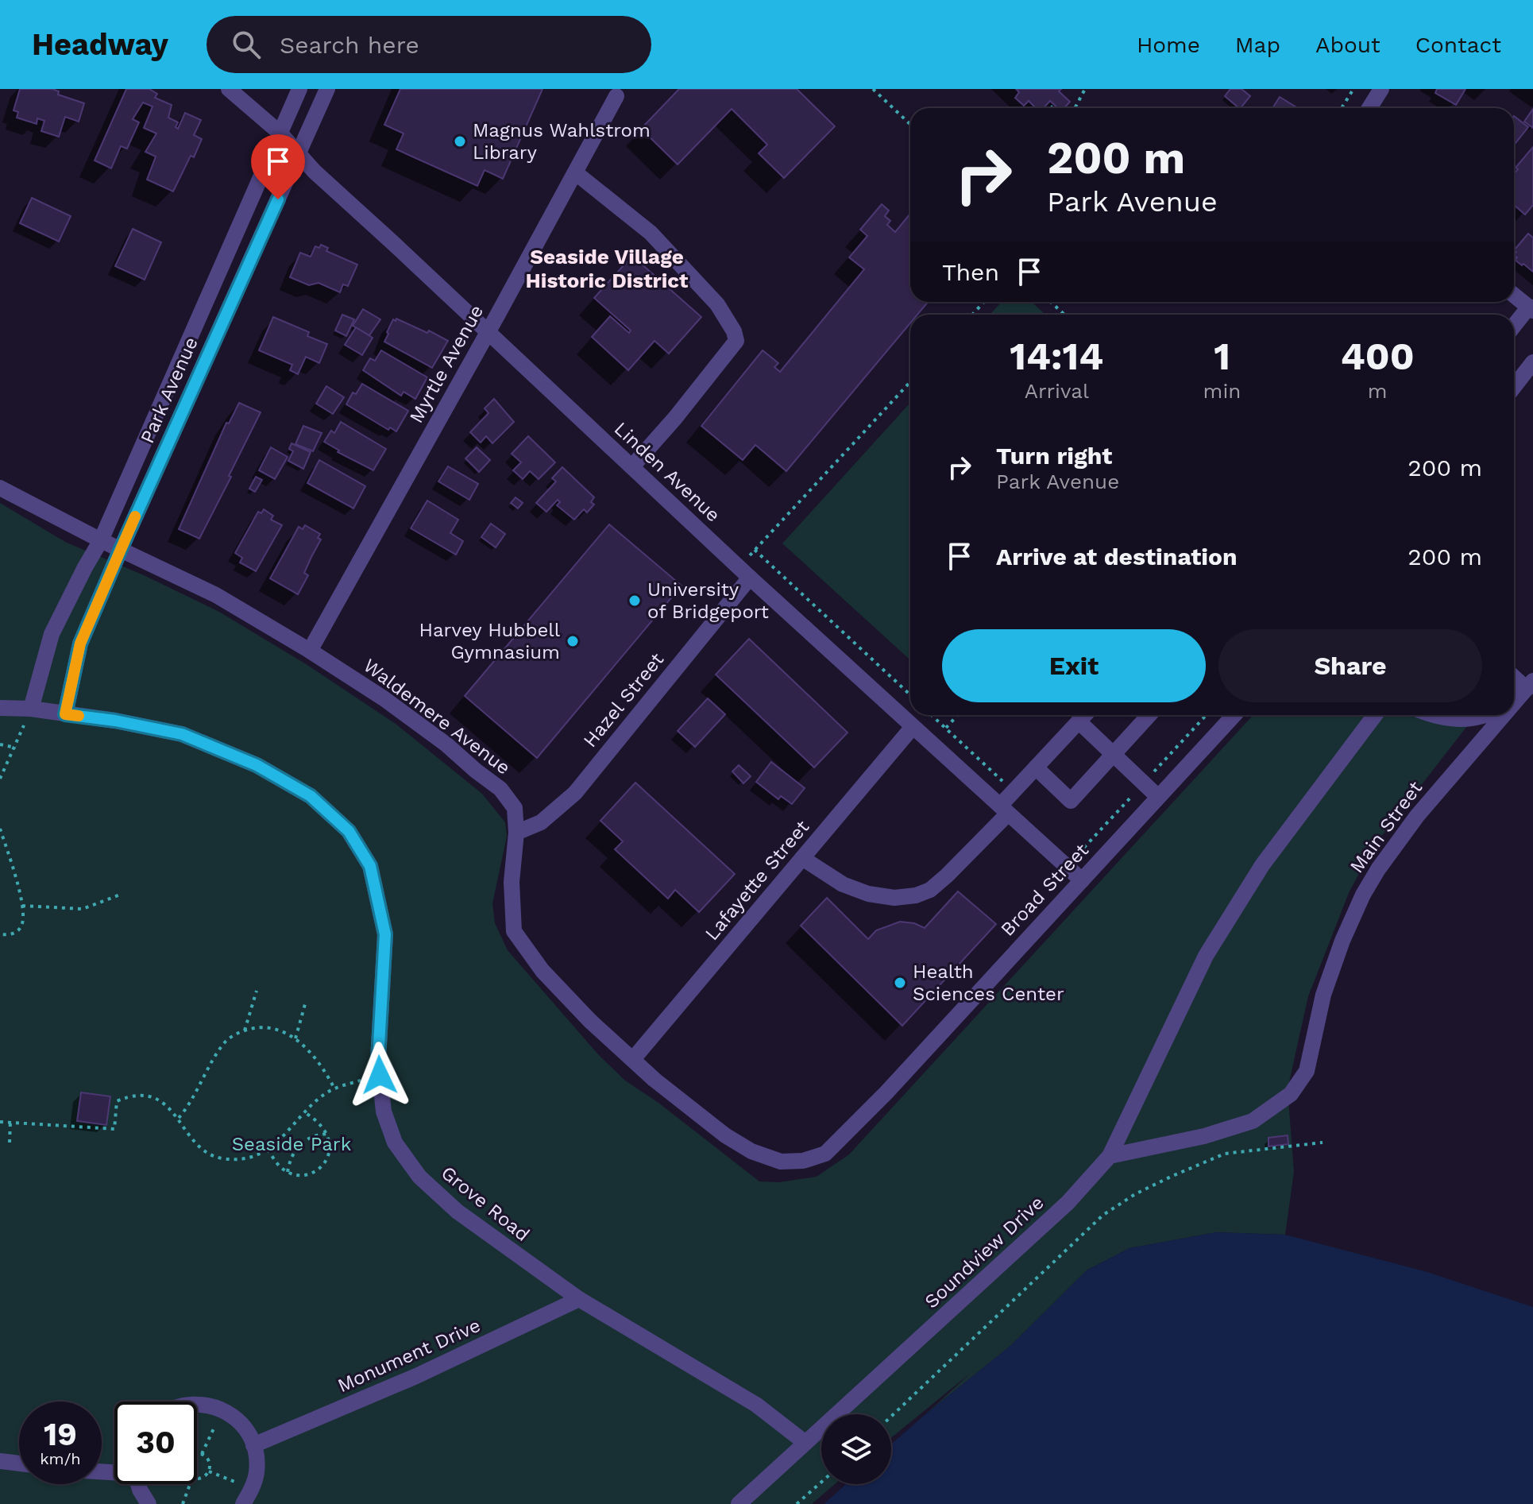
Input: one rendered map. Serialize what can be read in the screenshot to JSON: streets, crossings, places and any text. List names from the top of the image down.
{
  "streets": {
    "street": [
      "Myrtle Avenue",
      "Park Avenue",
      "Linden Avenue",
      "Hazel Street",
      "Waldemere Avenue",
      "Main Street",
      "Lafayette Street",
      "Broad Street",
      "Grove Road",
      "Soundview Drive",
      "Monument Drive"
    ]
  },
  "crossings": [
    ["Myrtle Avenue", "Linden Avenue"],
    ["Myrtle Avenue", "Waldemere Avenue"],
    ["Park Avenue", "Linden Avenue"],
    ["Park Avenue", "Waldemere Avenue"],
    ["Park Avenue", "Grove Road"],
    ["Linden Avenue", "Hazel Street"],
    ["Linden Avenue", "Lafayette Street"],
    ["Linden Avenue", "Broad Street"],
    ["Hazel Street", "Waldemere Avenue"],
    ["Waldemere Avenue", "Lafayette Street"],
    ["Waldemere Avenue", "Broad Street"],
    ["Main Street", "Soundview Drive"],
    ["Grove Road", "Soundview Drive"],
    ["Grove Road", "Monument Drive"]
  ],
  "districts": ["Seaside Village Historic District"],
  "parks": ["Seaside Park"],
  "places": [
    "Magnus Wahlstrom Library",
    "University of Bridgeport",
    "Harvey Hubbell Gymnasium",
    "Health Sciences Center"
  ],
  "page": {
    "header": "Headway",
    "search": "Search here",
    "nav": [
      "Home",
      "Map",
      "About",
      "Contact"
    ],
    "turn": ["200 m", "Park Avenue"],
    "then": "Then",
    "eta": [
      "14:14",
      "Arrival",
      "1",
      "min",
      "400",
      "m"
    ],
    "list": [
      {
        "name": "Turn right",
        "note": "Park Avenue",
        "value": "200 m"
      },
      {
        "name": "Arrive at destination",
        "value": "200 m"
      }
    ],
    "buttons": ["Exit", "Share"],
    "speed": "19 km/h",
    "limit": "30"
  }
}
